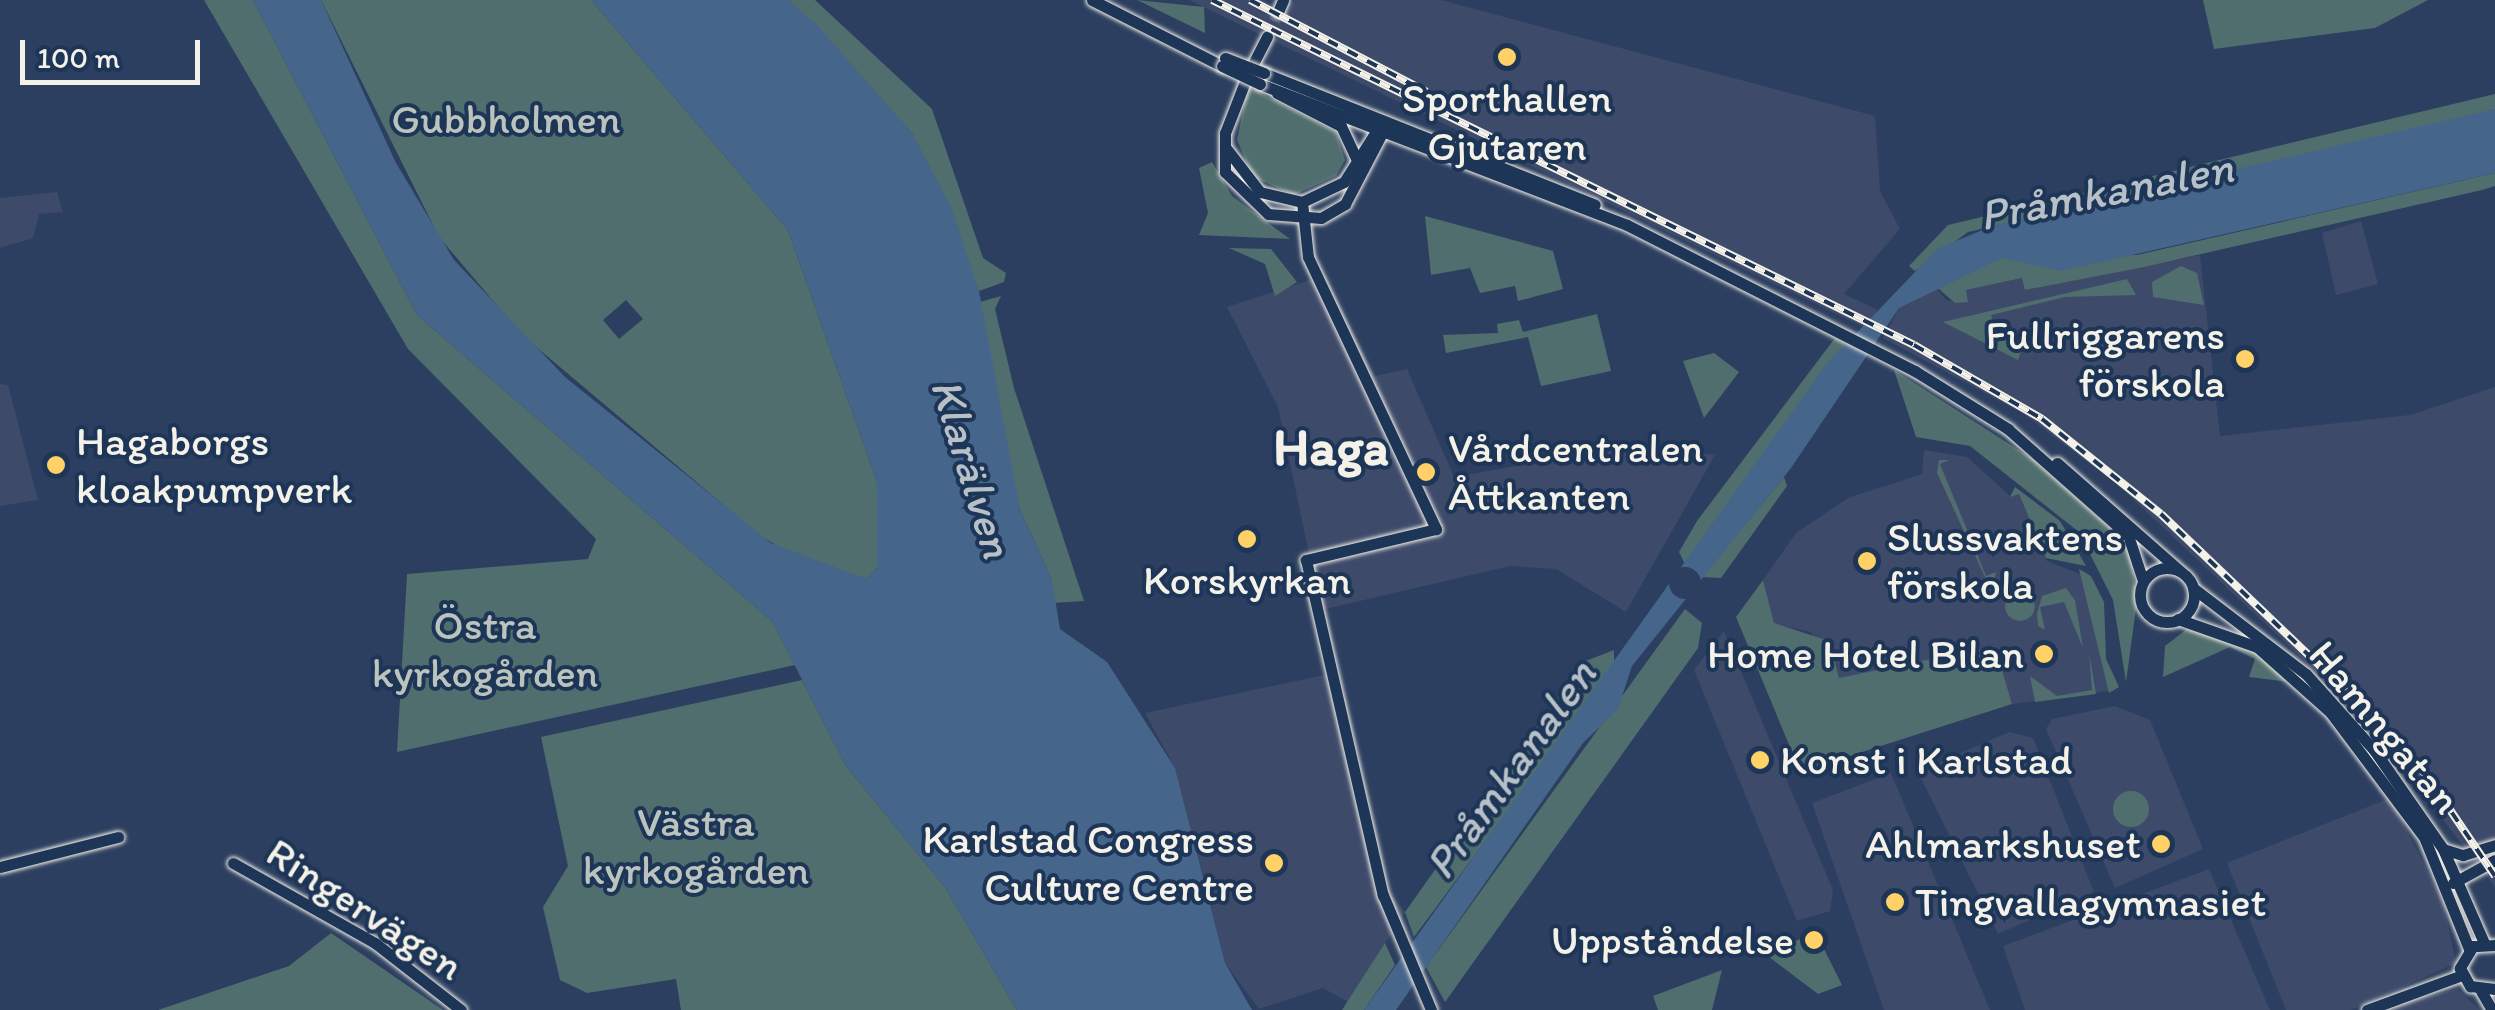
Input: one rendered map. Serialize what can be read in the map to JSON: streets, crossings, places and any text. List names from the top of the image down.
{
  "streets": {
    "street": ["Hamngatan", "Ringervägen"]
  },
  "districts": ["Haga"],
  "water": ["Pråmkanalen", "Klarälven"],
  "parks": ["Gubbholmen", "Östra kyrkogården", "Västra kyrkogården"],
  "places": [
    "Sporthallen Gjutaren",
    "Fullriggarens förskola",
    "Hagaborgs kloakpumpverk",
    "Vårdcentralen Åttkanten",
    "Korskyrkan",
    "Slussvaktens förskola",
    "Home Hotel Bilan",
    "Konst i Karlstad",
    "Ahlmarkshuset",
    "Karlstad Congress Culture Centre",
    "Tingvallagymnasiet",
    "Uppståndelse"
  ],
  "scale_bar": "100 m"
}
